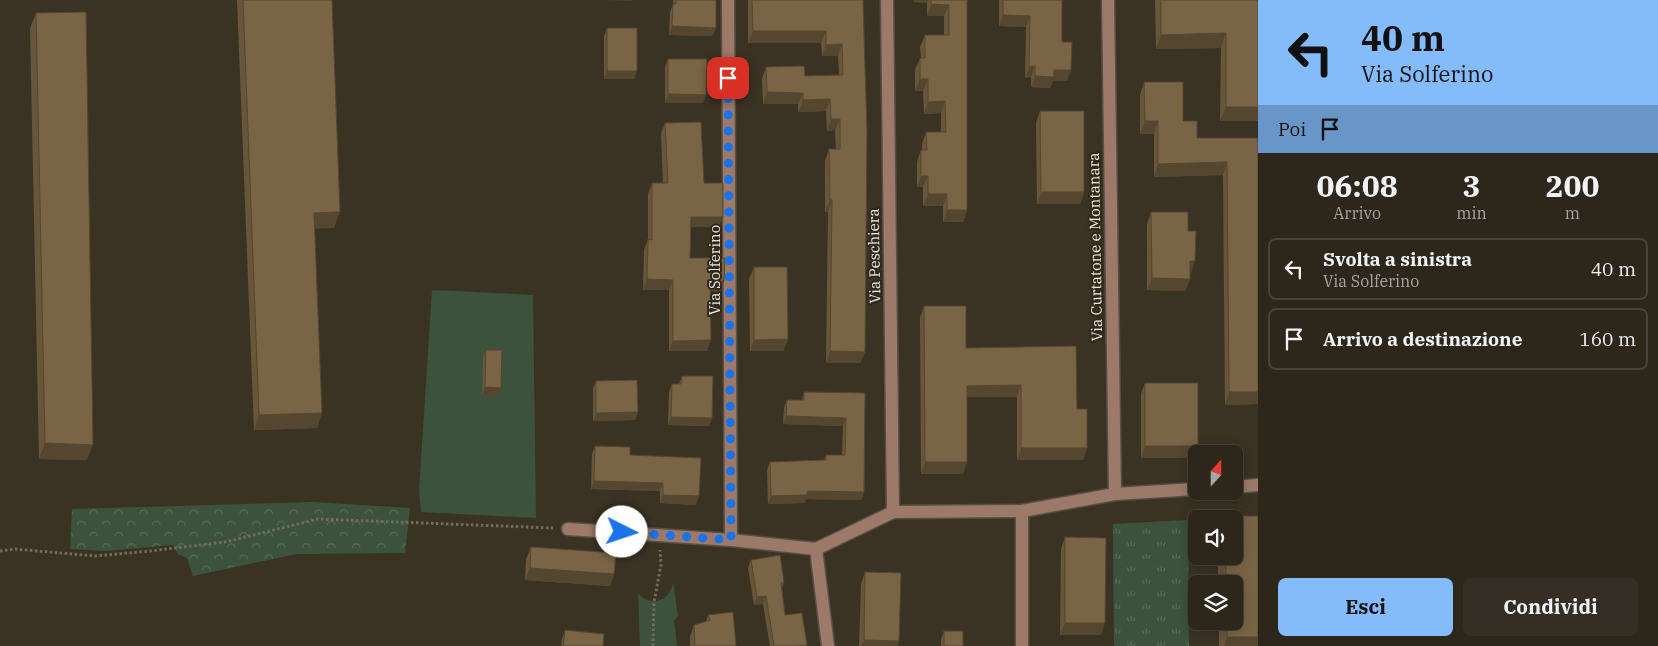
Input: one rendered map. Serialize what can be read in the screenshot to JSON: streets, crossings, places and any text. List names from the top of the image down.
{
  "streets": {
    "street": ["Via Curtatone e Montanara", "Via Peschiera", "Via Solferino"]
  },
  "north": "top",
  "page": {
    "turn": ["40 m", "Via Solferino"],
    "then": "Poi",
    "eta": [
      "06:08",
      "Arrivo",
      "3",
      "min",
      "200",
      "m"
    ],
    "list": [
      {
        "name": "Svolta a sinistra",
        "note": "Via Solferino",
        "value": "40 m"
      },
      {
        "name": "Arrivo a destinazione",
        "value": "160 m"
      }
    ],
    "buttons": ["Esci", "Condividi"]
  }
}
